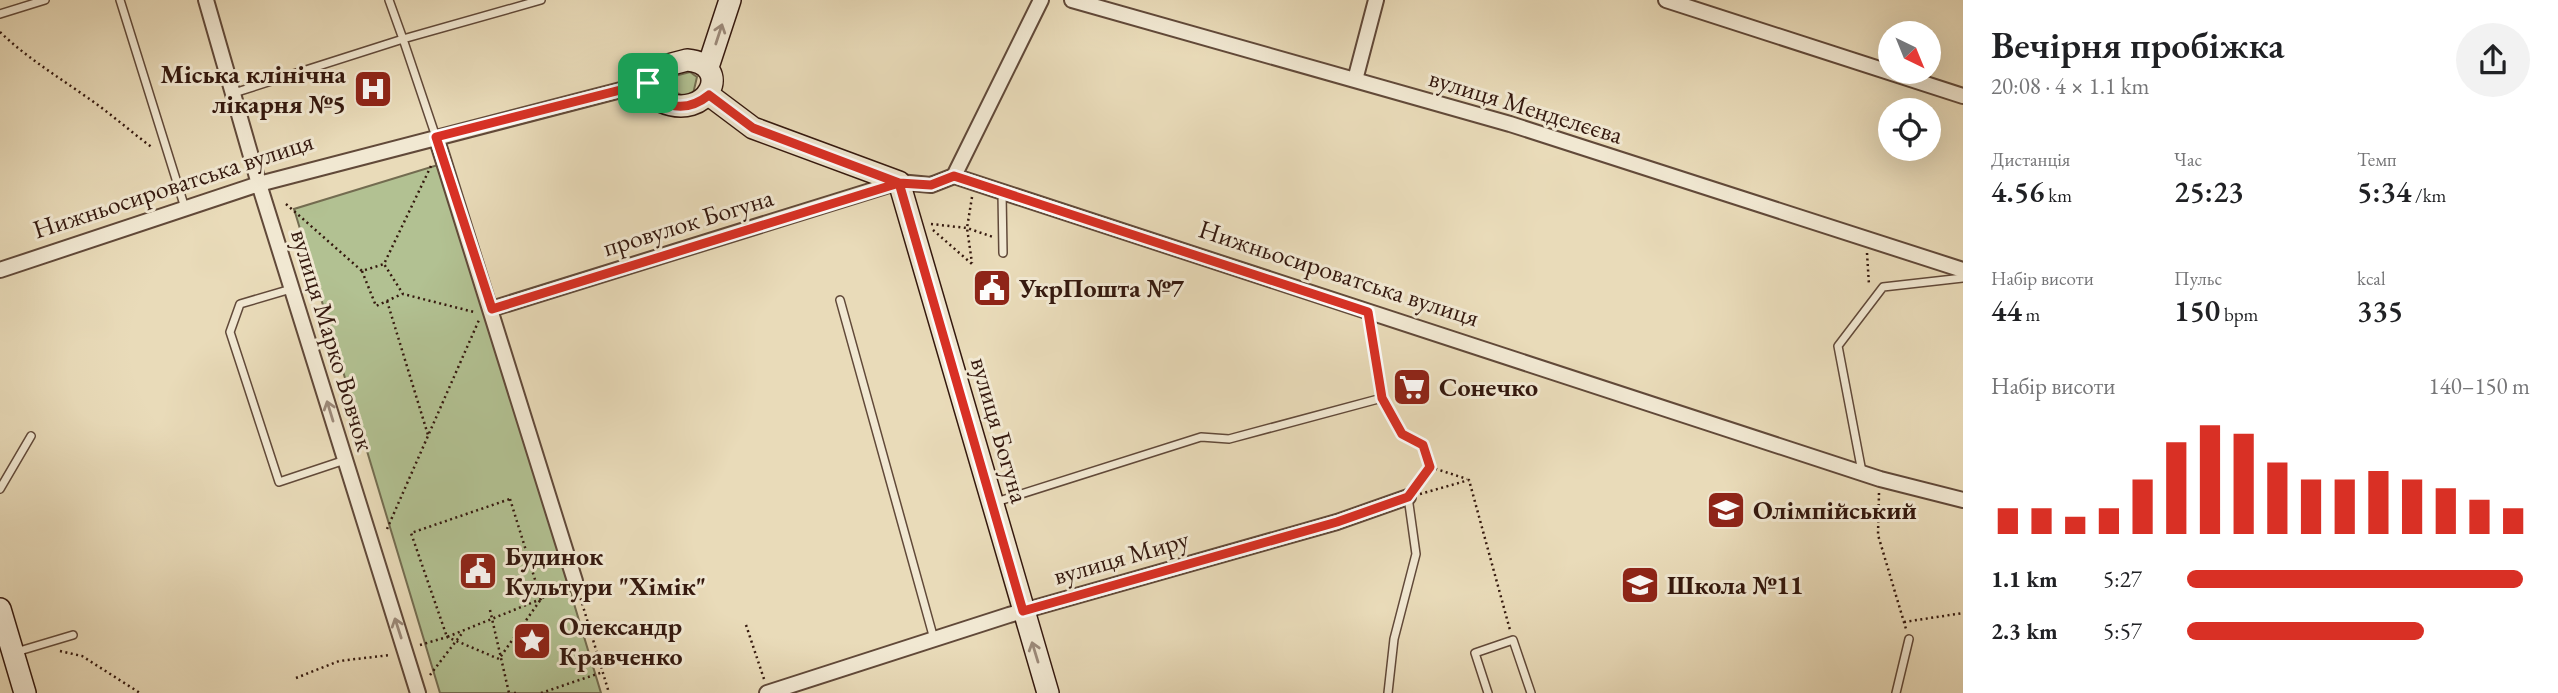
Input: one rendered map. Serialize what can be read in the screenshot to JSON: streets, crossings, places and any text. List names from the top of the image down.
{
  "streets": {
    "main road": ["Нижньосироватська вулиця", "вулиця Богуна"],
    "street": [
      "вулиця Менделєєва",
      "провулок Богуна",
      "вулиця Марко Вовчок",
      "вулиця Миру"
    ]
  },
  "crossings": [
    ["Нижньосироватська вулиця", "вулиця Марко Вовчок"],
    ["провулок Богуна", "вулиця Богуна"],
    ["вулиця Богуна", "вулиця Миру"]
  ],
  "one_way": ["вулиця Марко Вовчок"],
  "places": {
    "hospital": ["Міська клінічна лікарня №5"],
    "public building": ["УкрПошта №7", "Будинок Культури \"Хімік\""],
    "supermarket": ["Сонечко"],
    "school or university": ["Олімпійський", "Школа №11"],
    "place": ["Олександр Кравченко"]
  },
  "north": "bottom right",
  "page": {
    "heading": ["Вечірня пробіжка", "20:08 · 4 × 1.1 km"],
    "stats": [
      ["Дистанція", "4.56 km"],
      ["Час", "25:23"],
      ["Темп", "5:34 /km"],
      ["Набір висоти", "44 m"],
      ["Пульс", "150 bpm"],
      ["kcal", "335"]
    ],
    "chart": ["Набір висоти", "140–150 m"],
    "list": [
      {
        "name": "1.1 km",
        "note": "5:27"
      },
      {
        "name": "2.3 km",
        "note": "5:57"
      }
    ]
  }
}
